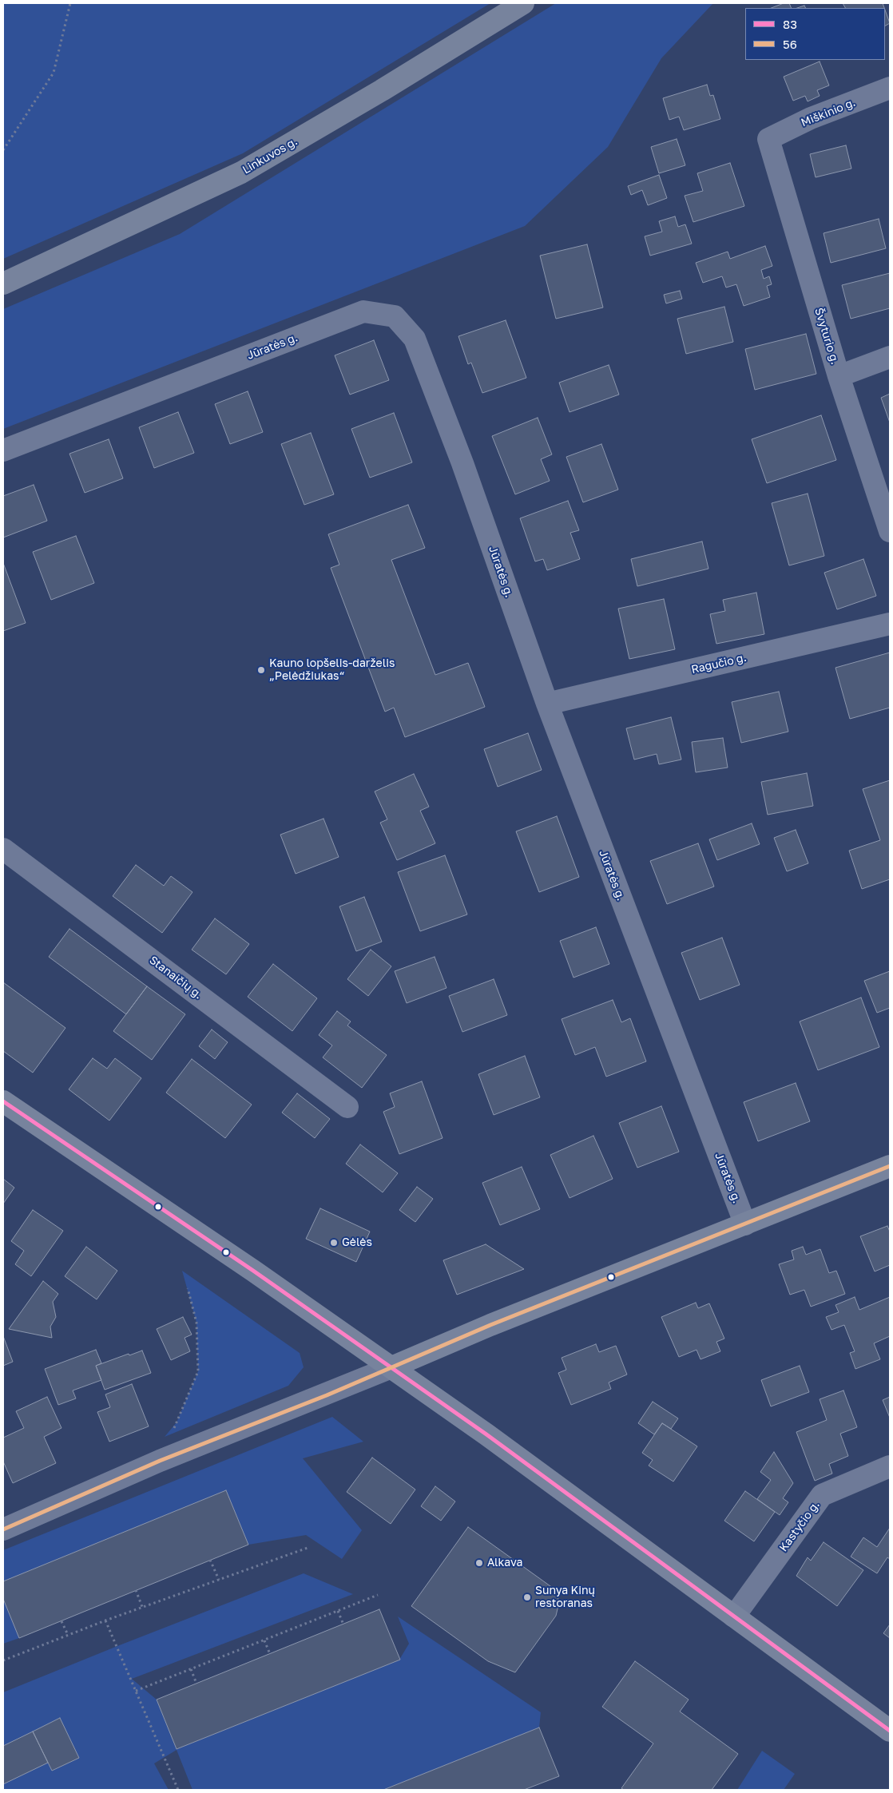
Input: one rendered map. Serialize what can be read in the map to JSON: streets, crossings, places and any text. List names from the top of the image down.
{
  "streets": {
    "main road": ["Linkuvos g."],
    "street": [
      "Miškinio g.",
      "Švyturio g.",
      "Jūratės g.",
      "Ragučio g.",
      "Stanaičių g.",
      "Kastyčio g."
    ]
  },
  "crossings": [
    ["Miškinio g.", "Švyturio g."],
    ["Jūratės g.", "Ragučio g."]
  ],
  "places": [
    "Kauno lopšelis-darželis „Pelėdžiukas“",
    "Gėlės",
    "Alkava",
    "Sunya Kinų restoranas"
  ],
  "lines": ["transit line 83", "transit line 56"],
  "legend": ["83", "56"]
}
